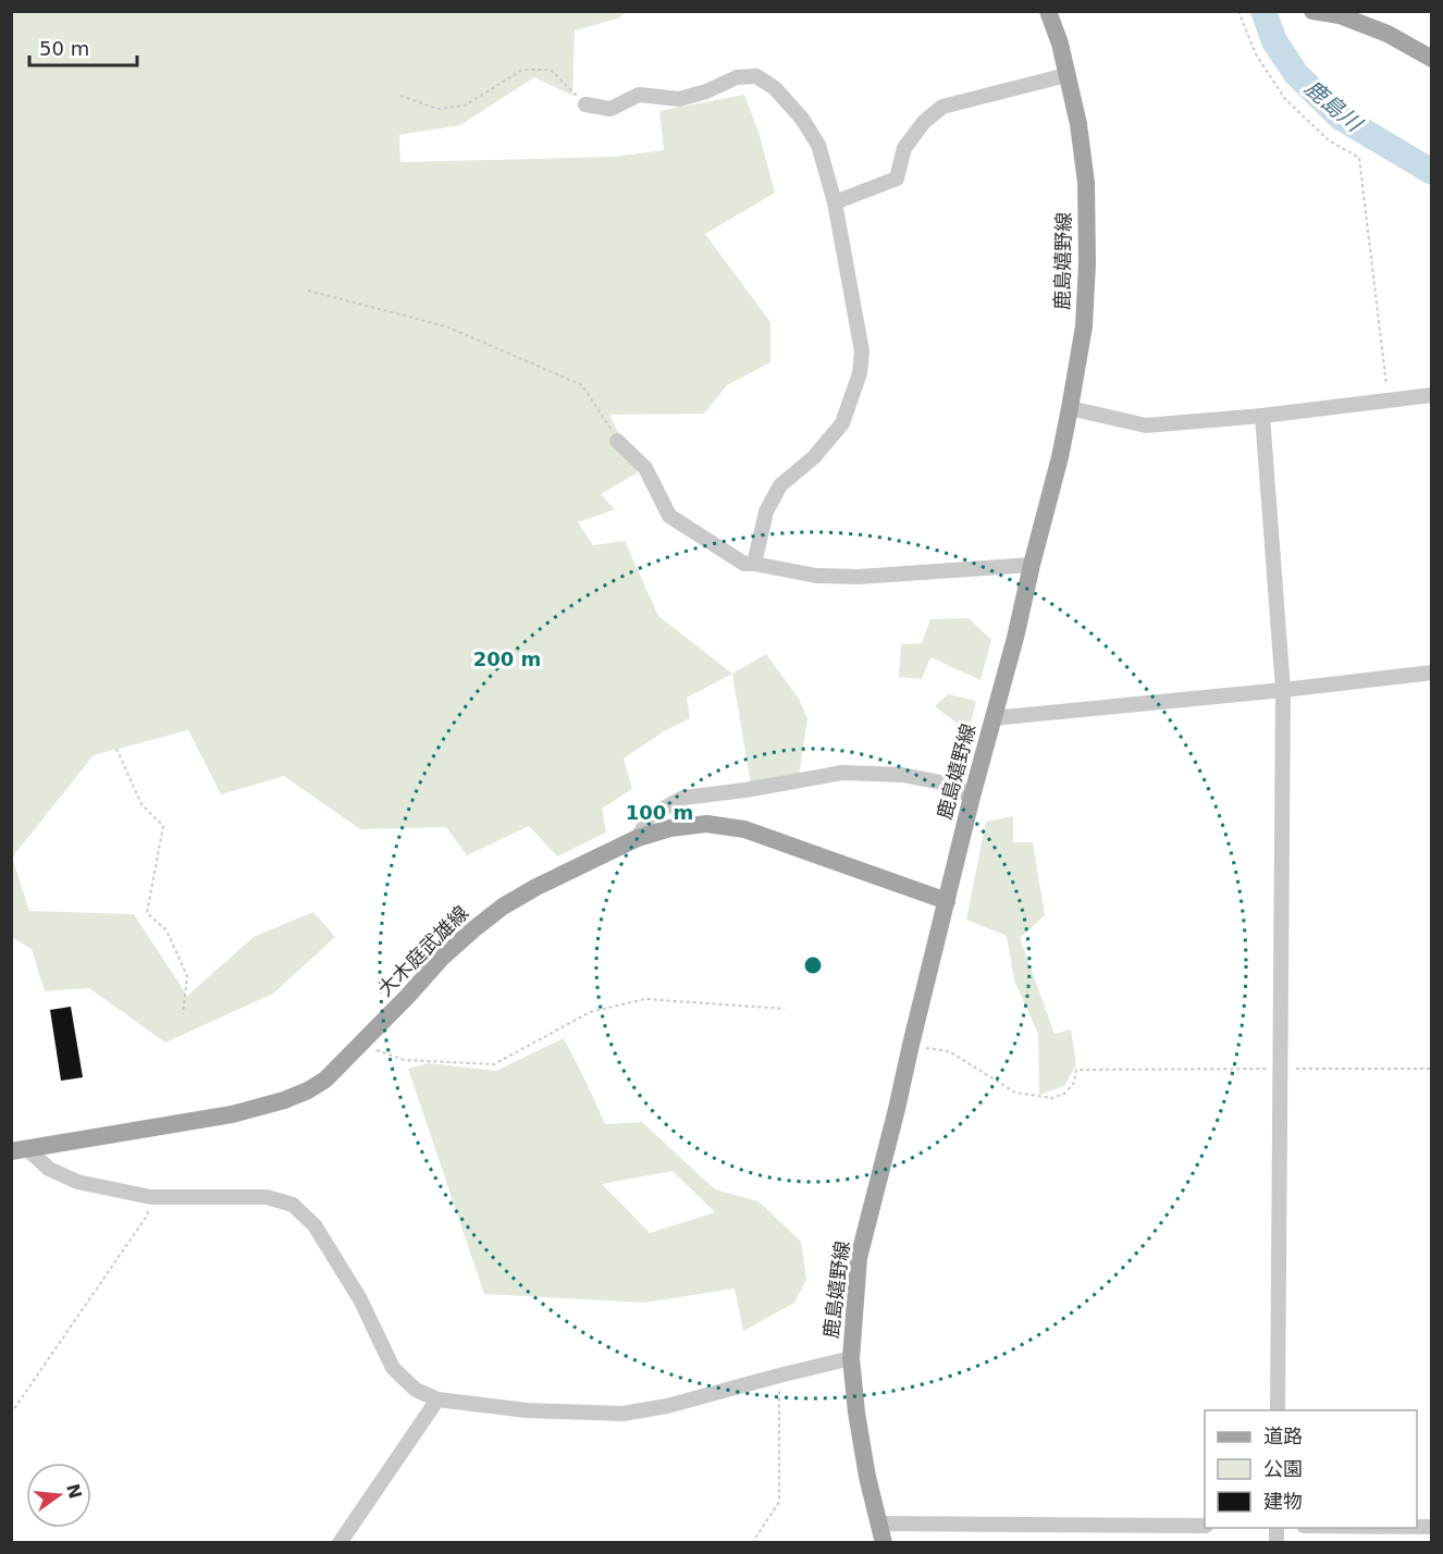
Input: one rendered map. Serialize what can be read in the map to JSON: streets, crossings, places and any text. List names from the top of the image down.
{
  "streets": {
    "main road": ["鹿島嬉野線", "大木庭武雄線"]
  },
  "crossings": [
    ["鹿島嬉野線", "大木庭武雄線"]
  ],
  "water": ["鹿島川"],
  "legend": ["道路", "公園", "建物"],
  "scale_bar": "50 m",
  "north": "right",
  "rings": ["200 m", "100 m"]
}
